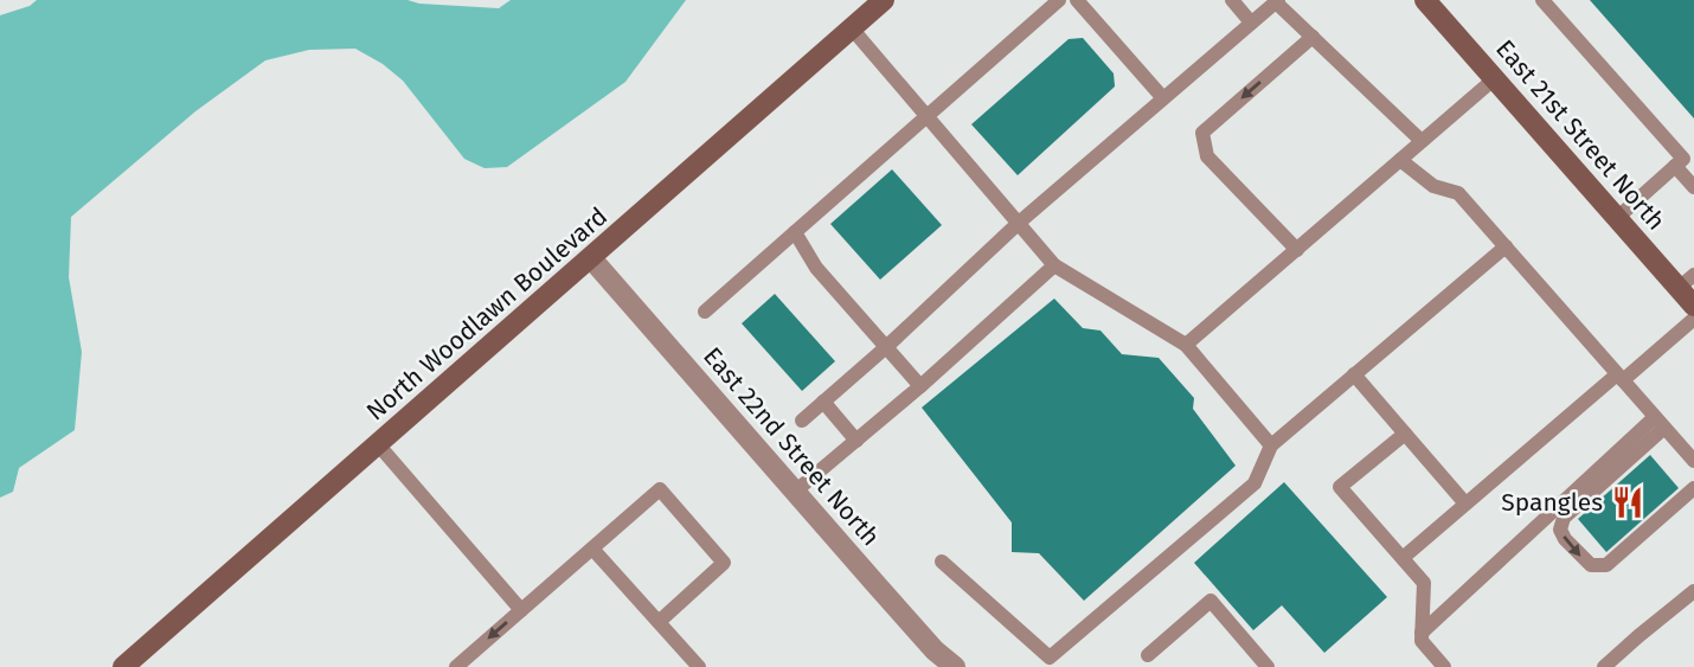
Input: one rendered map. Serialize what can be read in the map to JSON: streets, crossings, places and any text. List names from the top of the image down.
{
  "streets": {
    "main road": ["East 21st Street North", "North Woodlawn Boulevard"],
    "street": ["East 22nd Street North"]
  },
  "crossings": [
    ["North Woodlawn Boulevard", "East 22nd Street North"]
  ],
  "places": {
    "restaurant": ["Spangles"]
  }
}
